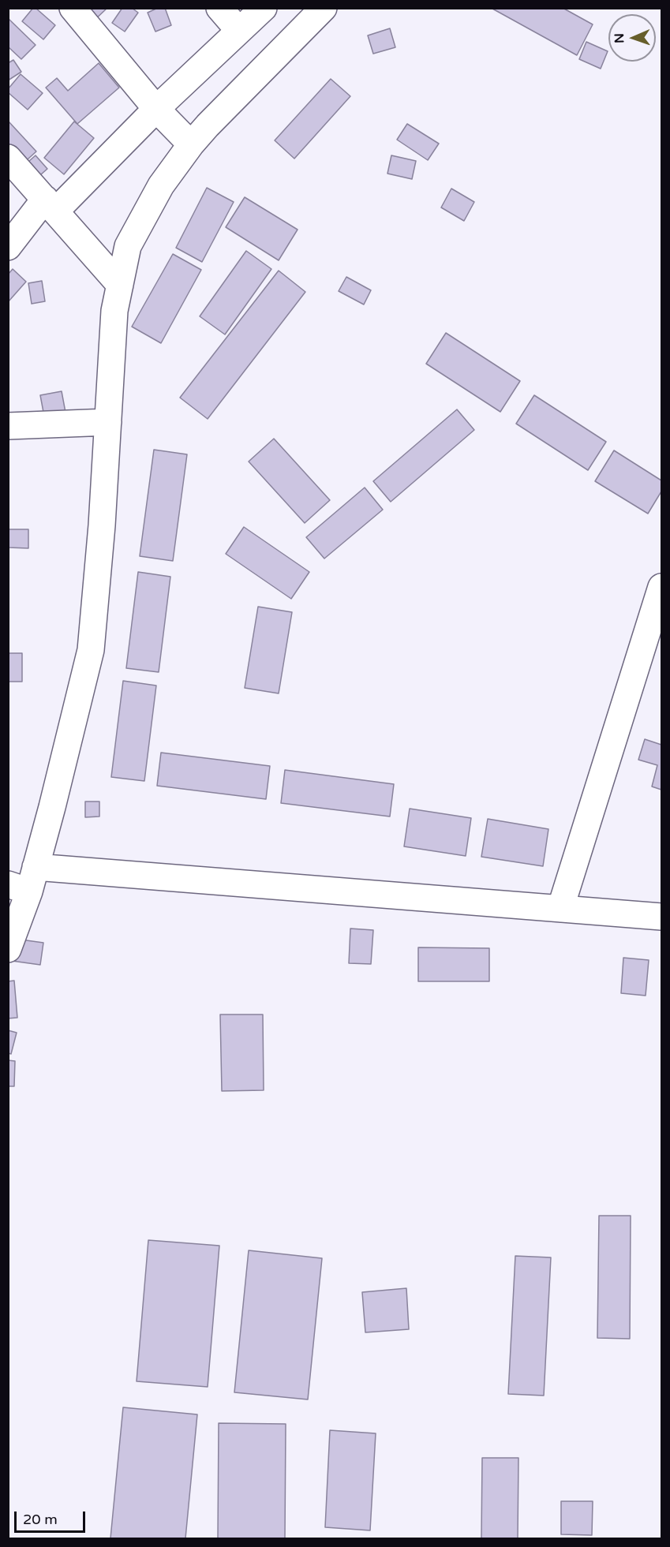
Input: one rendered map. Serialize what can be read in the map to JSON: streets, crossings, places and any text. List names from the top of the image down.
{
  "scale_bar": "20 m",
  "north": "left"
}
